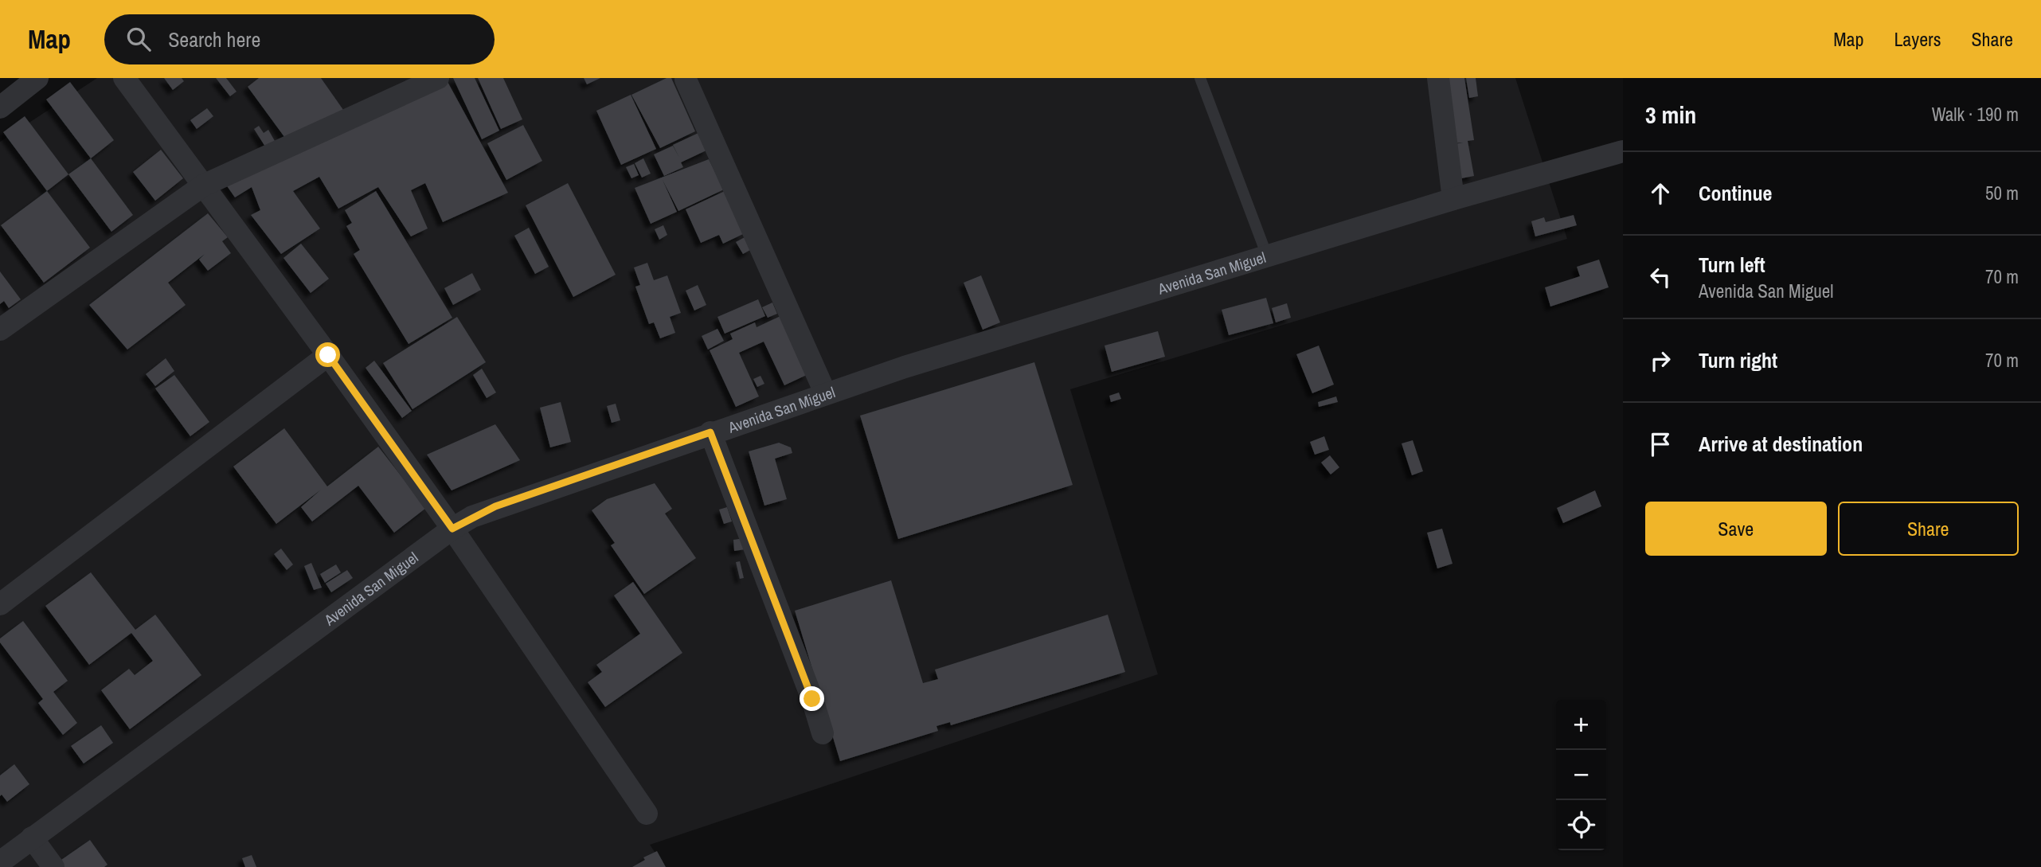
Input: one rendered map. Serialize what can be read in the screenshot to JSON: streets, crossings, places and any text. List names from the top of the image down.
{
  "streets": {
    "street": ["Avenida San Miguel"]
  },
  "page": {
    "header": "Map",
    "search": "Search here",
    "nav": ["Map", "Layers", "Share"],
    "heading": ["3 min", "Walk · 190 m"],
    "list": [
      ["Continue", "50 m"],
      ["Turn left", "Avenida San Miguel", "70 m"],
      ["Turn right", "70 m"],
      "Arrive at destination"
    ],
    "buttons": ["Save", "Share"],
    "map_buttons": ["+", "−"]
  }
}
